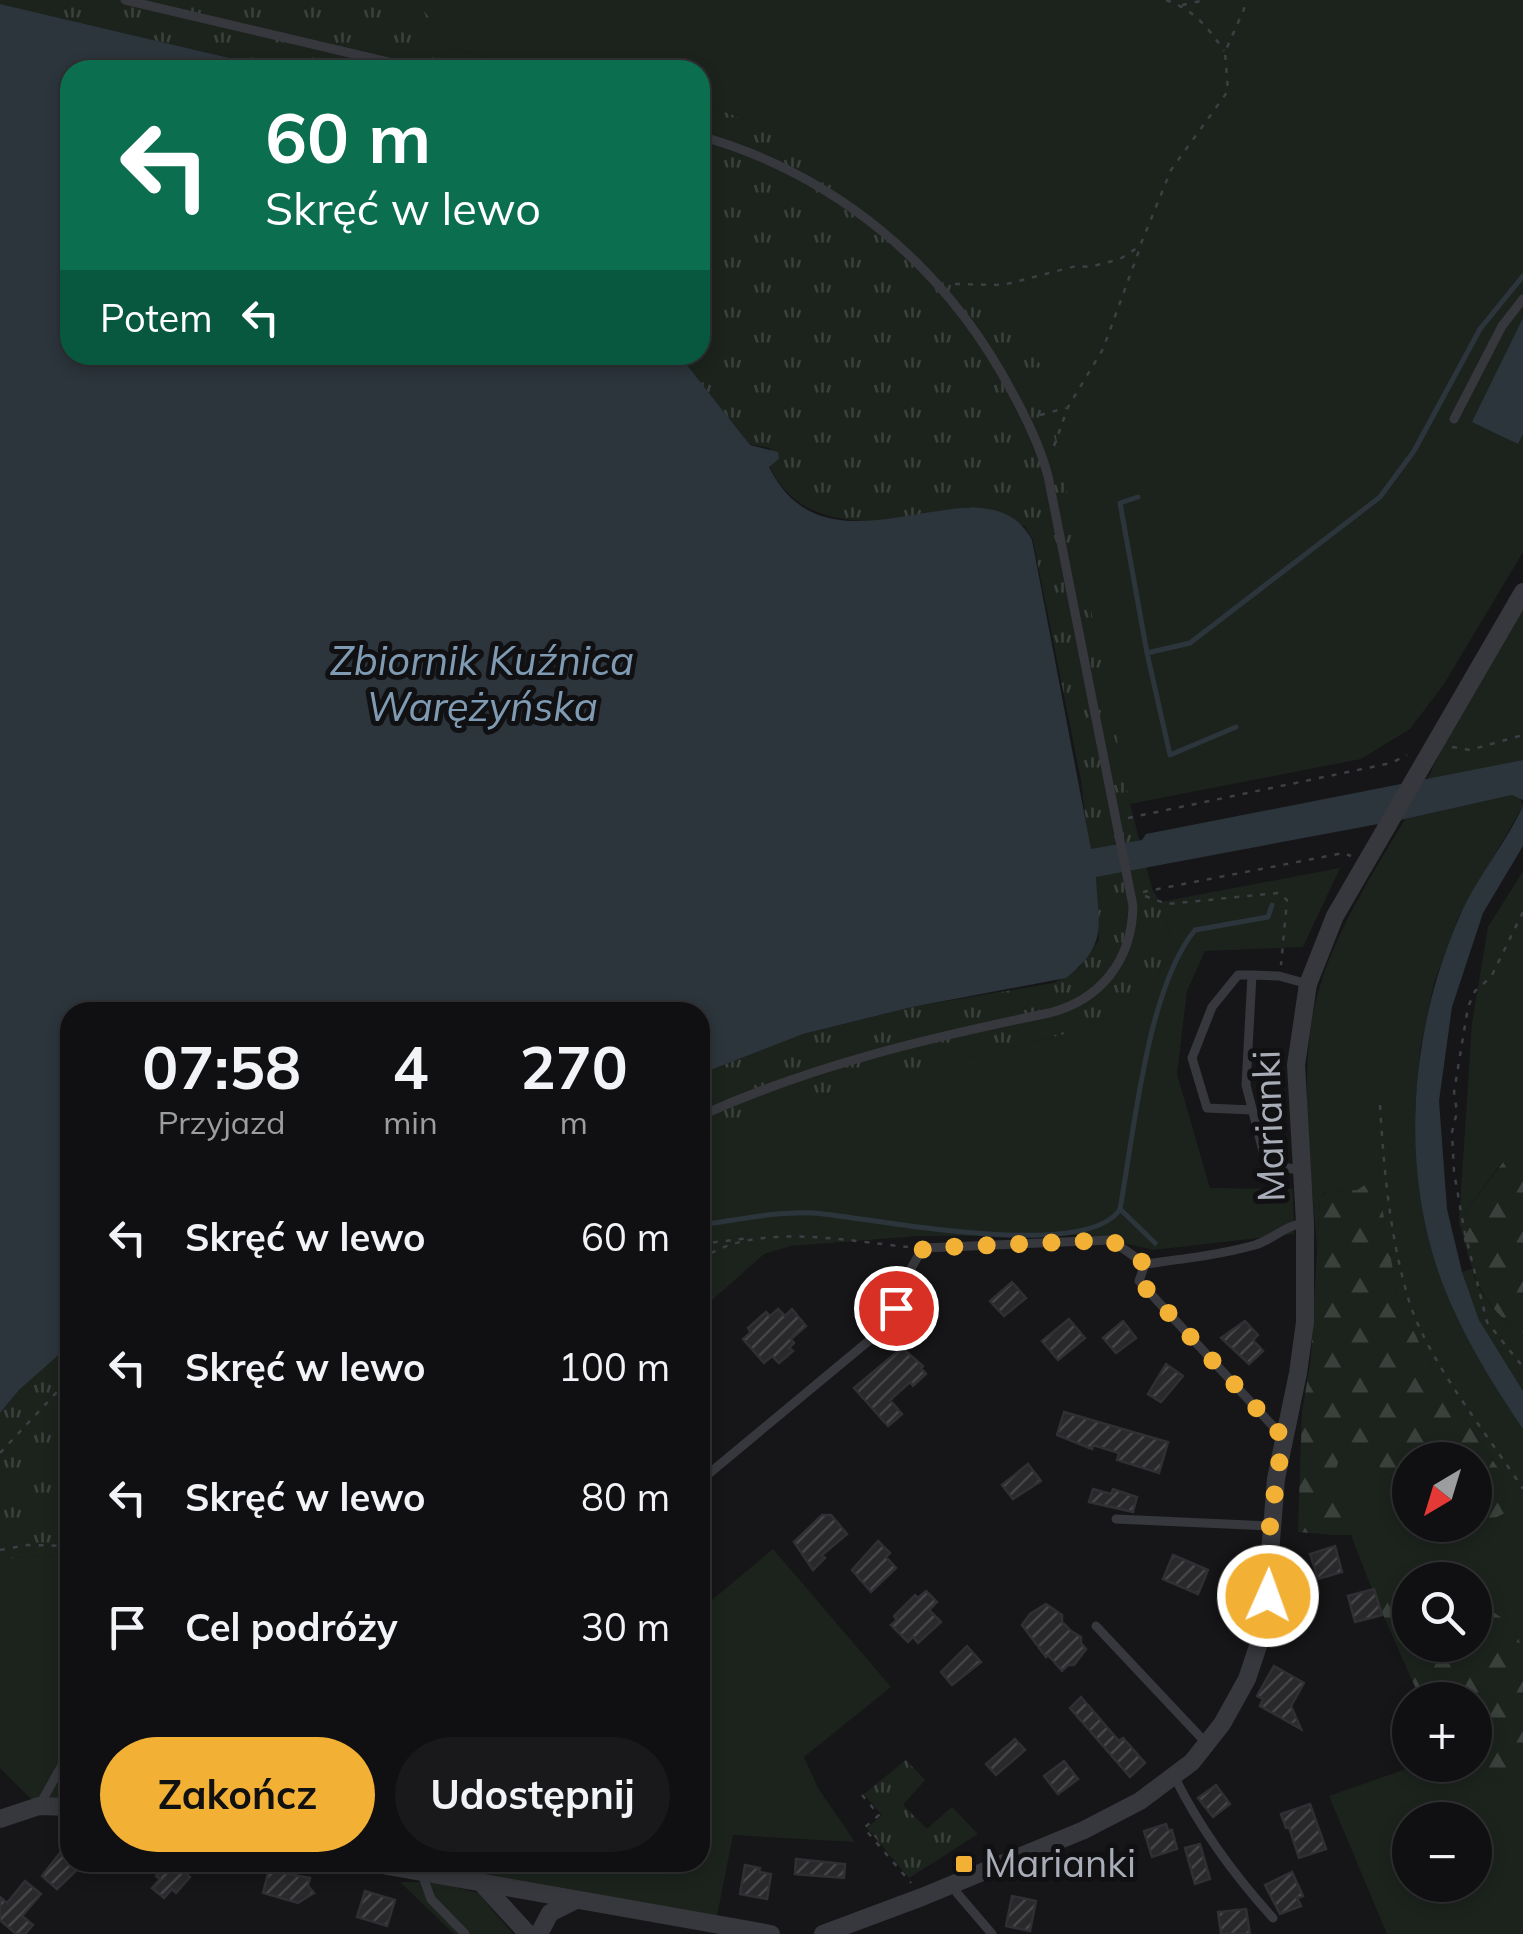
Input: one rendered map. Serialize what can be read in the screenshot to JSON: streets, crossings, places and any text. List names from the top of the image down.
{
  "streets": {
    "street": ["Marianki"]
  },
  "water": ["Zbiornik Kuźnica Warężyńska"],
  "places": {
    "transit": ["Marianki"]
  },
  "north": "bottom left",
  "page": {
    "turn": ["60 m", "Skręć w lewo"],
    "then": "Potem",
    "eta": [
      "07:58",
      "Przyjazd",
      "4",
      "min",
      "270",
      "m"
    ],
    "list": [
      {
        "name": "Skręć w lewo",
        "value": "60 m"
      },
      {
        "name": "Skręć w lewo",
        "value": "100 m"
      },
      {
        "name": "Skręć w lewo",
        "value": "80 m"
      },
      {
        "name": "Cel podróży",
        "value": "30 m"
      }
    ],
    "map_buttons": ["+", "−"],
    "buttons": ["Zakończ", "Udostępnij"]
  }
}
